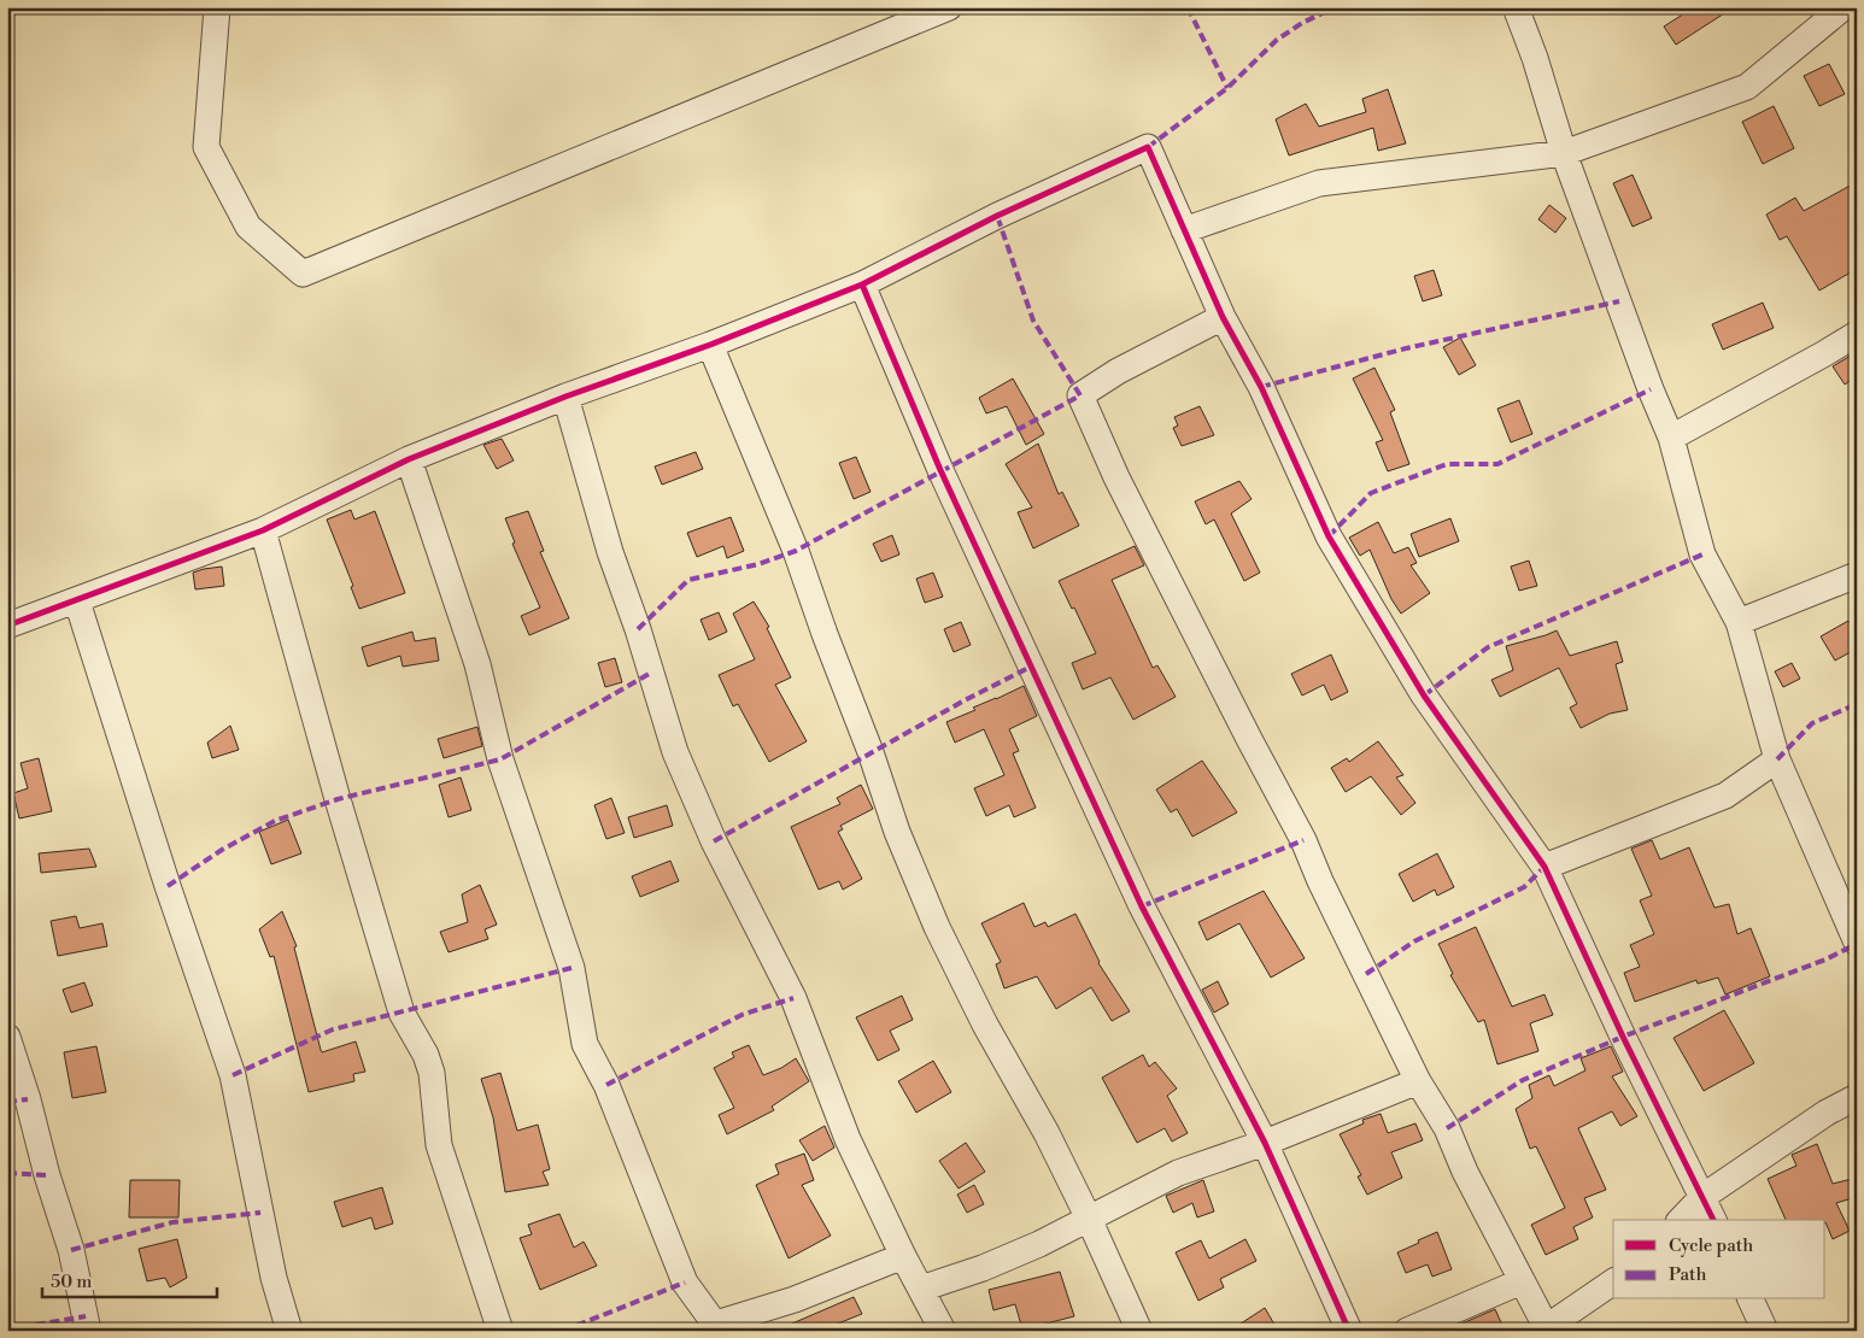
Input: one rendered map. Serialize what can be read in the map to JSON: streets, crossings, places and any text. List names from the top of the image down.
{
  "legend": ["Cycle path", "Path"],
  "scale_bar": "50 m"
}
